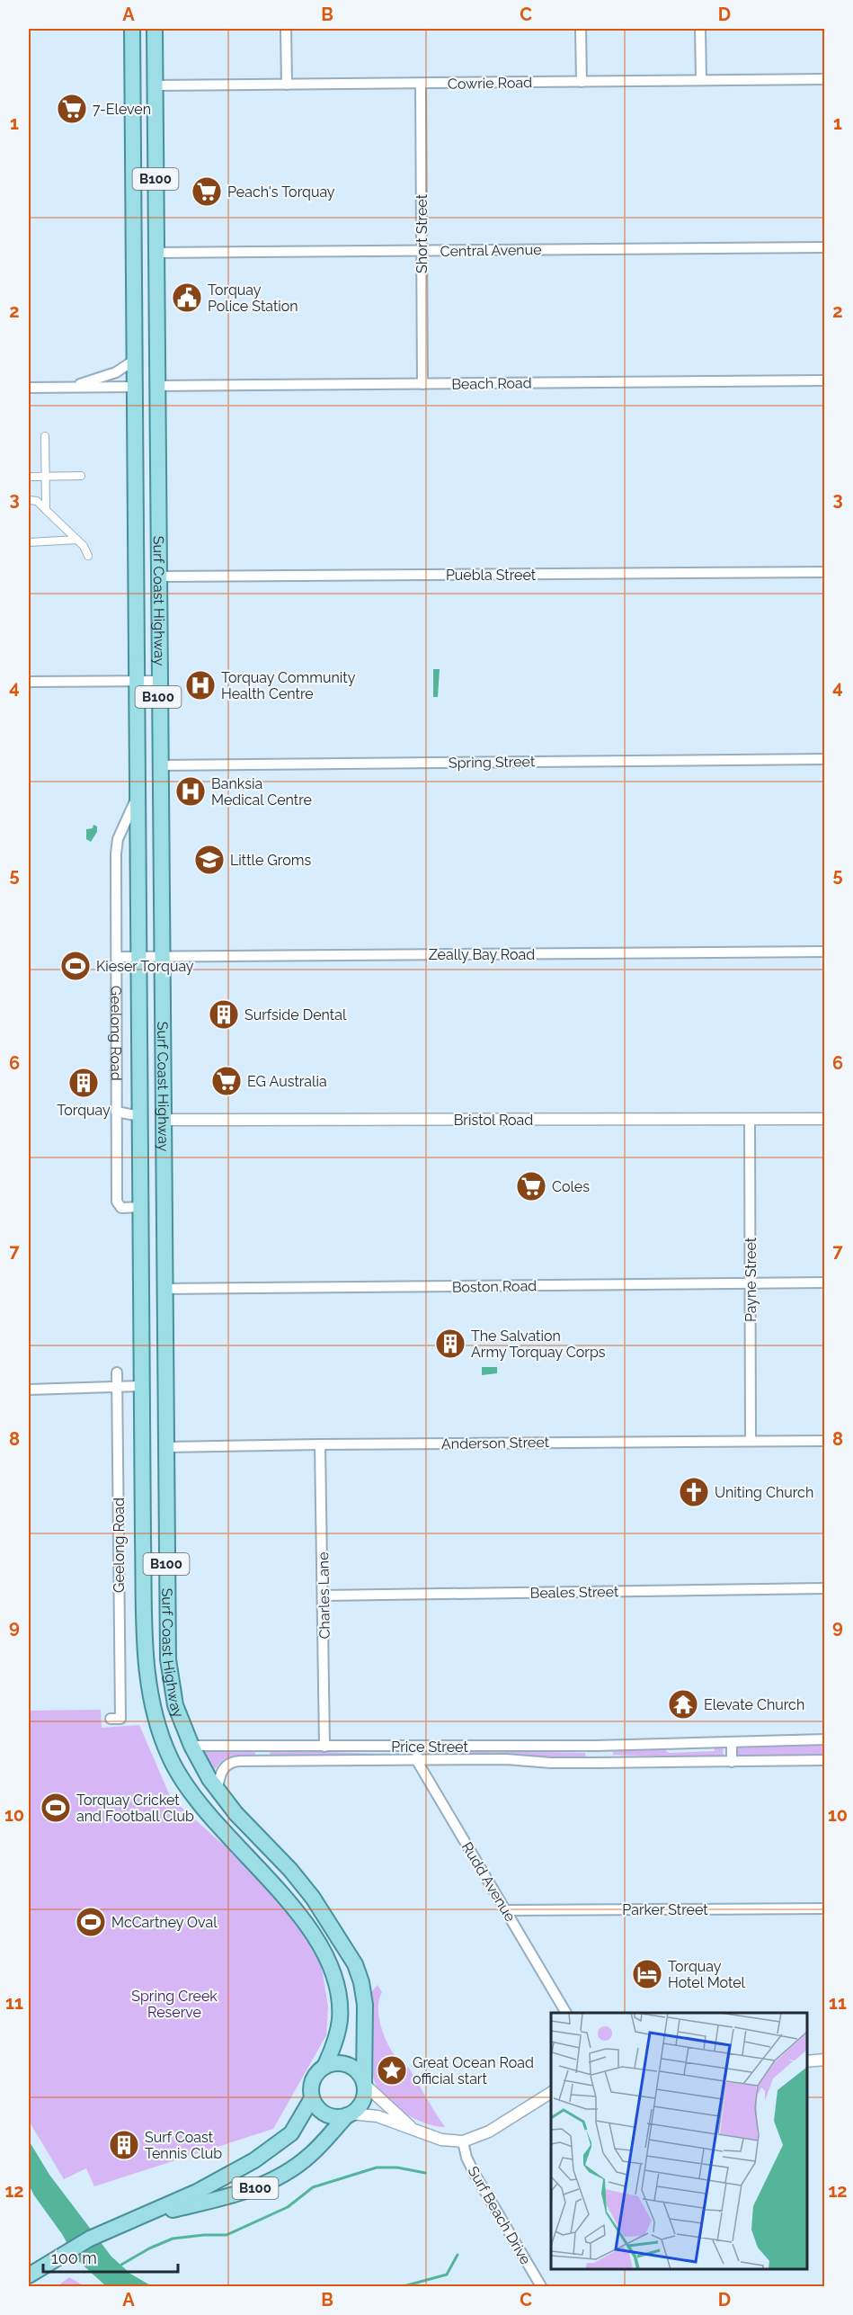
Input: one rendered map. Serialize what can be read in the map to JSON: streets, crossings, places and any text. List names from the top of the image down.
{
  "streets": {
    "main road": ["B100", "Surf Coast Highway"],
    "street": [
      "Cowrie Road",
      "Short Street",
      "Central Avenue",
      "Beach Road",
      "Puebla Street",
      "Spring Street",
      "Zeally Bay Road",
      "Geelong Road",
      "Bristol Road",
      "Payne Street",
      "Boston Road",
      "Anderson Street",
      "Beales Street",
      "Charles Lane",
      "Price Street",
      "Rudd Avenue",
      "Parker Street",
      "Surf Beach Drive"
    ]
  },
  "crossings": [
    ["Cowrie Road", "Short Street"],
    ["Cowrie Road", "Surf Coast Highway"],
    ["B100", "Surf Coast Highway"],
    ["Short Street", "Central Avenue"],
    ["Short Street", "Beach Road"],
    ["Central Avenue", "Surf Coast Highway"],
    ["Beach Road", "Surf Coast Highway"],
    ["Puebla Street", "Surf Coast Highway"],
    ["Surf Coast Highway", "Spring Street"],
    ["Surf Coast Highway", "Zeally Bay Road"],
    ["Surf Coast Highway", "Geelong Road"],
    ["Surf Coast Highway", "Bristol Road"],
    ["Surf Coast Highway", "Boston Road"],
    ["Surf Coast Highway", "Anderson Street"],
    ["Surf Coast Highway", "Price Street"],
    ["Bristol Road", "Payne Street"],
    ["Payne Street", "Boston Road"],
    ["Payne Street", "Anderson Street"],
    ["Anderson Street", "Charles Lane"],
    ["Beales Street", "Charles Lane"],
    ["Charles Lane", "Price Street"],
    ["Price Street", "Rudd Avenue"],
    ["Rudd Avenue", "Parker Street"]
  ],
  "parks": ["Spring Creek Reserve"],
  "places": {
    "supermarket": [
      "7-Eleven",
      "Peach's Torquay",
      "EG Australia",
      "Coles"
    ],
    "public building": ["Torquay Police Station"],
    "hospital": ["Torquay Community Health Centre", "Banksia Medical Centre"],
    "school or university": ["Little Groms"],
    "sports": ["Kieser Torquay", "Torquay Cricket and Football Club", "McCartney Oval"],
    "building": [
      "Surfside Dental",
      "Torquay",
      "The Salvation Army Torquay Corps",
      "Surf Coast Tennis Club"
    ],
    "church": ["Uniting Church"],
    "temple": ["Elevate Church"],
    "hotel": ["Torquay Hotel Motel"],
    "place": ["Great Ocean Road official start"]
  },
  "scale_bar": "100 m",
  "grid": {
    "columns": [
      "A",
      "B",
      "C",
      "D"
    ],
    "rows": [
      "1",
      "2",
      "3",
      "4",
      "5",
      "6",
      "7",
      "8",
      "9",
      "10",
      "11",
      "12"
    ]
  }
}
